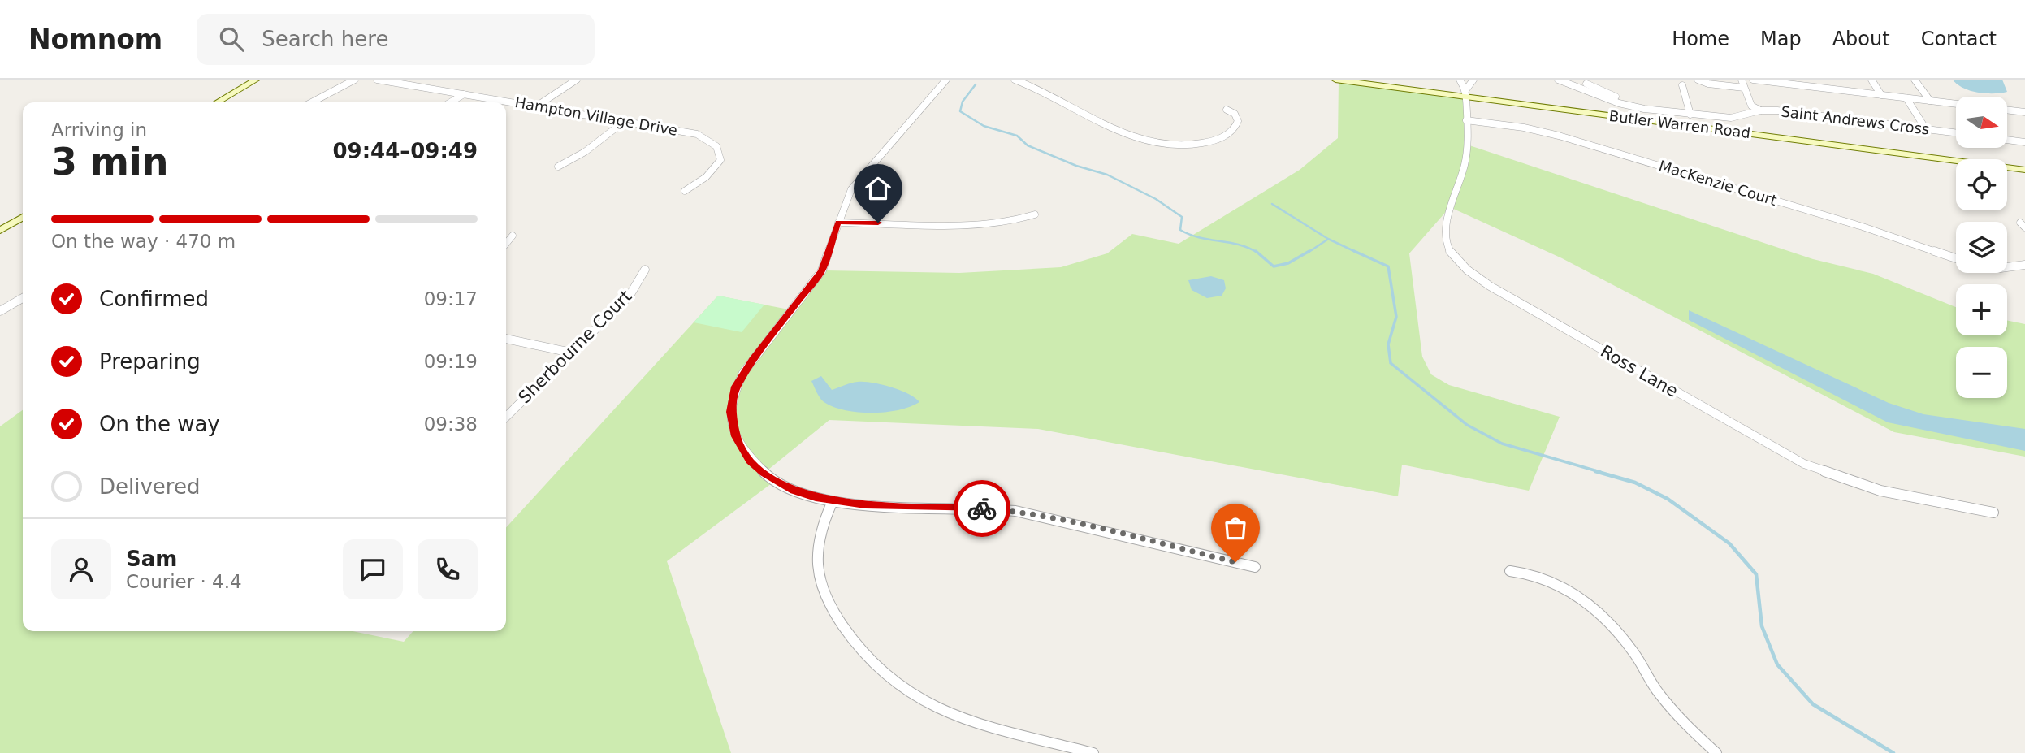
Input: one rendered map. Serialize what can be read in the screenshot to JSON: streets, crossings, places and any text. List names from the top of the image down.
{
  "streets": {
    "main road": ["Butler Warren Road"],
    "street": [
      "Hampton Village Drive",
      "Saint Andrews Cross",
      "MacKenzie Court",
      "Sherbourne Court",
      "Ross Lane"
    ]
  },
  "crossings": [
    ["Butler Warren Road", "Ross Lane"],
    ["MacKenzie Court", "Ross Lane"]
  ],
  "north": "right",
  "page": {
    "header": "Nomnom",
    "search": "Search here",
    "nav": [
      "Home",
      "Map",
      "About",
      "Contact"
    ],
    "map_buttons": ["+", "−"],
    "heading": ["3 min", "Arriving in", "09:44–09:49"],
    "panel": ["Sam", "Courier · 4.4"],
    "bar": "On the way · 470 m",
    "list": [
      ["Confirmed", "09:17"],
      ["Preparing", "09:19"],
      ["On the way", "09:38"],
      "Delivered"
    ]
  }
}
